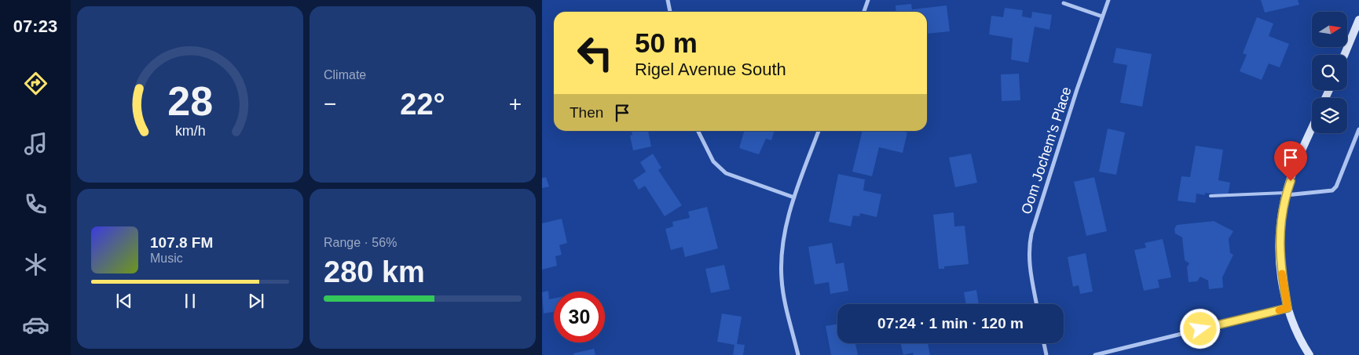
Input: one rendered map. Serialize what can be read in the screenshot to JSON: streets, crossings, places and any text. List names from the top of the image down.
{
  "streets": {
    "street": ["Oom Jochem's Place"]
  },
  "north": "right",
  "page": {
    "tabs": "07:23",
    "tile": [
      "Climate",
      ["Range · 56%", "280 km"]
    ],
    "turn": ["50 m", "Rigel Avenue South"],
    "heat": ["−", "22°", "+"],
    "then": "Then",
    "song": ["107.8 FM", "Music"],
    "limit": "30",
    "trip": "07:24 · 1 min · 120 m",
    "gauge": ["28", "km/h"]
  }
}
